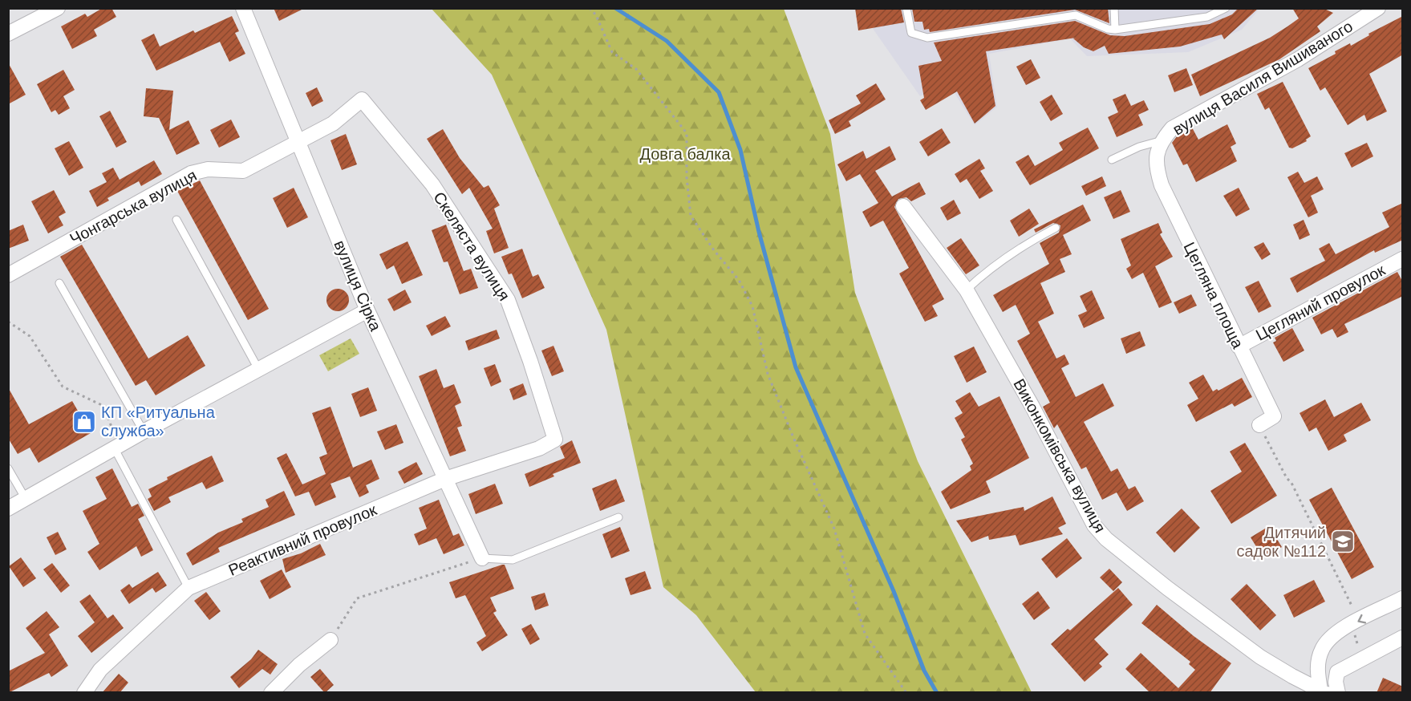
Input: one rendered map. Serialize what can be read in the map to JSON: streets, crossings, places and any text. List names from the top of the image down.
{
  "streets": {
    "street": [
      "вулиця Василя Вишиваного",
      "Чонгарська вулиця",
      "Скеляста вулиця",
      "вулиця Сірка",
      "Цегляна площа",
      "Цегляний провулок",
      "Виконкомівська вулиця",
      "Реактивний провулок"
    ]
  },
  "crossings": [
    ["вулиця Василя Вишиваного", "Цегляна площа"],
    ["Чонгарська вулиця", "Скеляста вулиця"],
    ["Чонгарська вулиця", "вулиця Сірка"],
    ["Скеляста вулиця", "Реактивний провулок"],
    ["вулиця Сірка", "Реактивний провулок"],
    ["Цегляна площа", "Цегляний провулок"]
  ],
  "parks": ["Довга балка"],
  "places": {
    "shop": ["КП «Ритуальна служба»"],
    "school or university": ["Дитячий садок №112"]
  }
}
